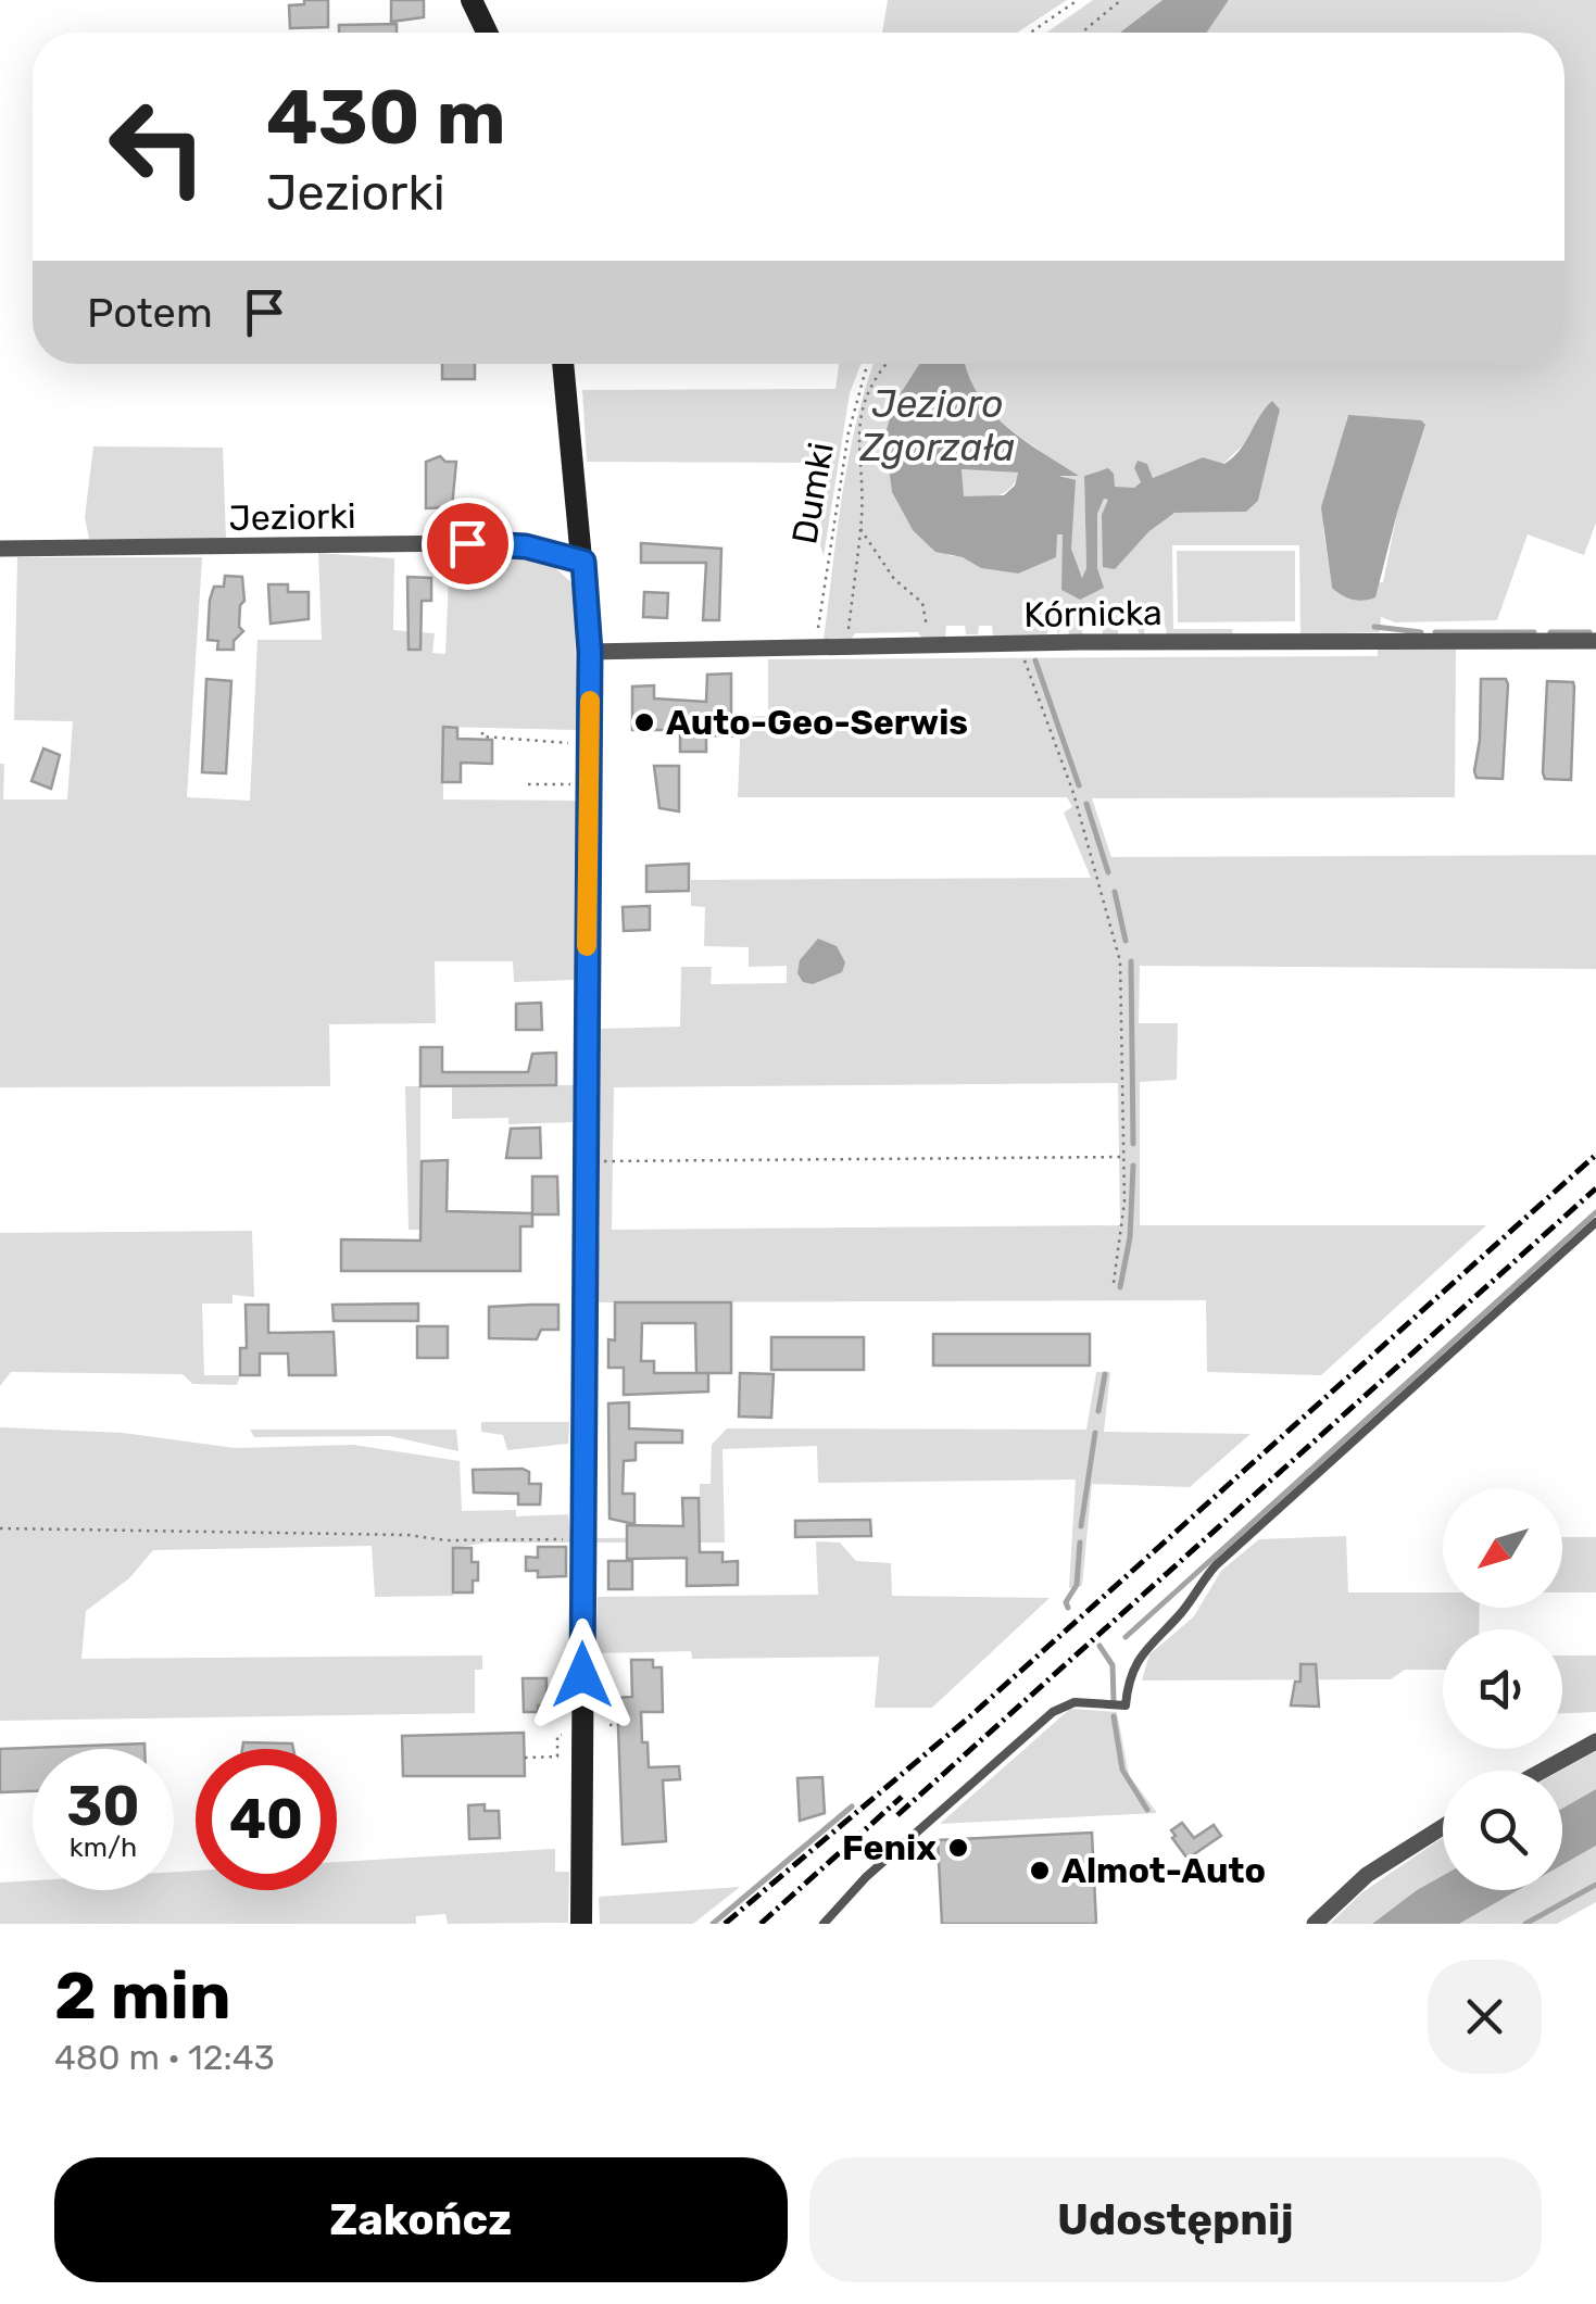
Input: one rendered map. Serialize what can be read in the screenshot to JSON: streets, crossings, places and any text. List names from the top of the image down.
{
  "streets": {
    "street": ["Jeziorki", "Kórnicka"],
    "path": ["Dumki"]
  },
  "crossings": [
    ["Dumki", "Kórnicka"]
  ],
  "water": ["Jezioro Zgorzała"],
  "places": ["Auto-Geo-Serwis", "Fenix", "Almot-Auto"],
  "north": "bottom left",
  "page": {
    "turn": ["430 m", "Jeziorki"],
    "then": "Potem",
    "speed": "30 km/h",
    "limit": "40",
    "heading": ["2 min", "480 m · 12:43"],
    "buttons": ["Zakończ", "Udostępnij"]
  }
}
